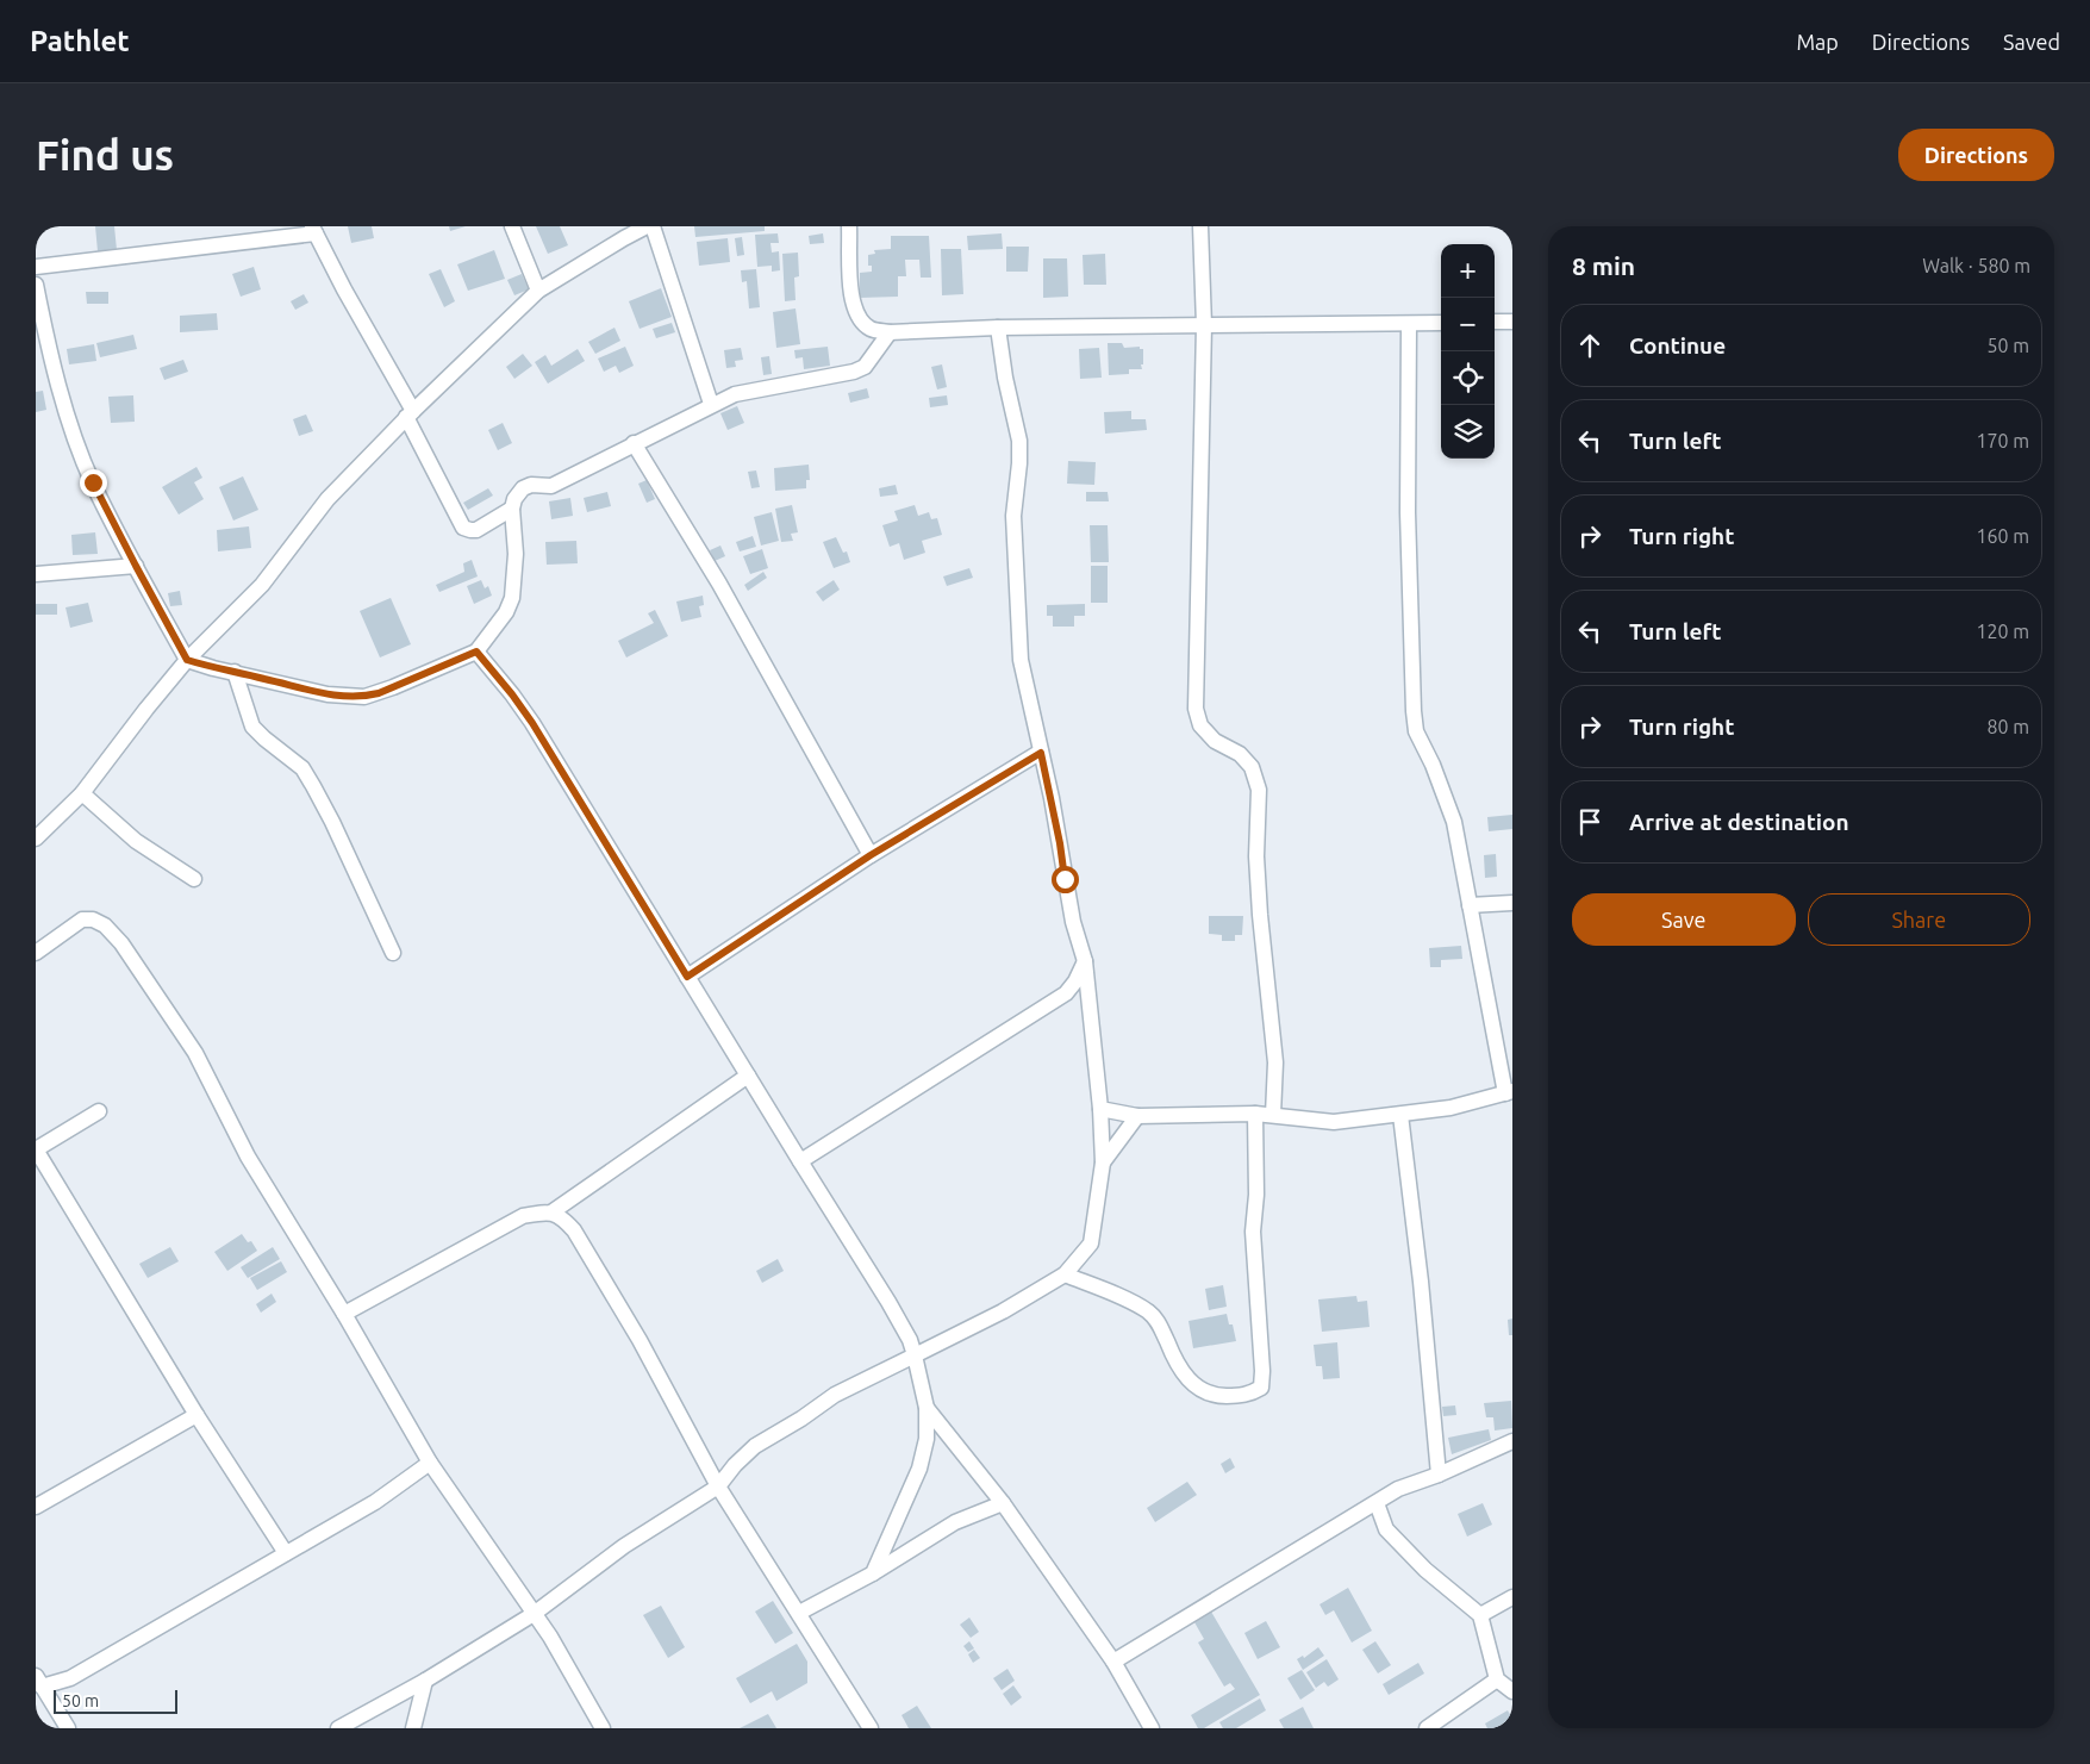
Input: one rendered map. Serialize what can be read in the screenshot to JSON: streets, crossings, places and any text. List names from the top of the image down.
{
  "scale_bar": "50 m",
  "page": {
    "header": "Pathlet",
    "nav": ["Map", "Directions", "Saved"],
    "buttons": [
      "Directions",
      ["Save", "Share"]
    ],
    "title": "Find us",
    "heading": ["8 min", "Walk · 580 m"],
    "map_buttons": ["+", "−"],
    "list": [
      ["Continue", "50 m"],
      ["Turn left", "170 m"],
      ["Turn right", "160 m"],
      ["Turn left", "120 m"],
      ["Turn right", "80 m"],
      "Arrive at destination"
    ],
    "scale": "50 m"
  }
}
